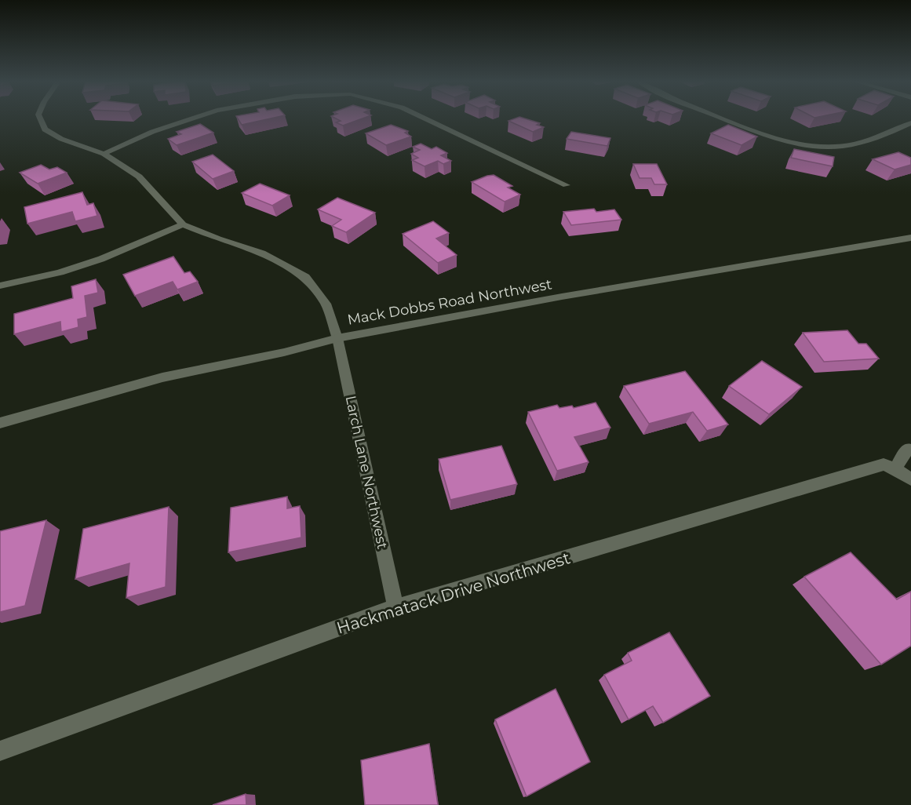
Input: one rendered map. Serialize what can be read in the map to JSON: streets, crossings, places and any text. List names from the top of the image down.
{
  "streets": {
    "street": ["Mack Dobbs Road Northwest", "Larch Lane Northwest", "Hackmatack Drive Northwest"]
  },
  "crossings": [
    ["Mack Dobbs Road Northwest", "Larch Lane Northwest"],
    ["Larch Lane Northwest", "Hackmatack Drive Northwest"]
  ]
}
